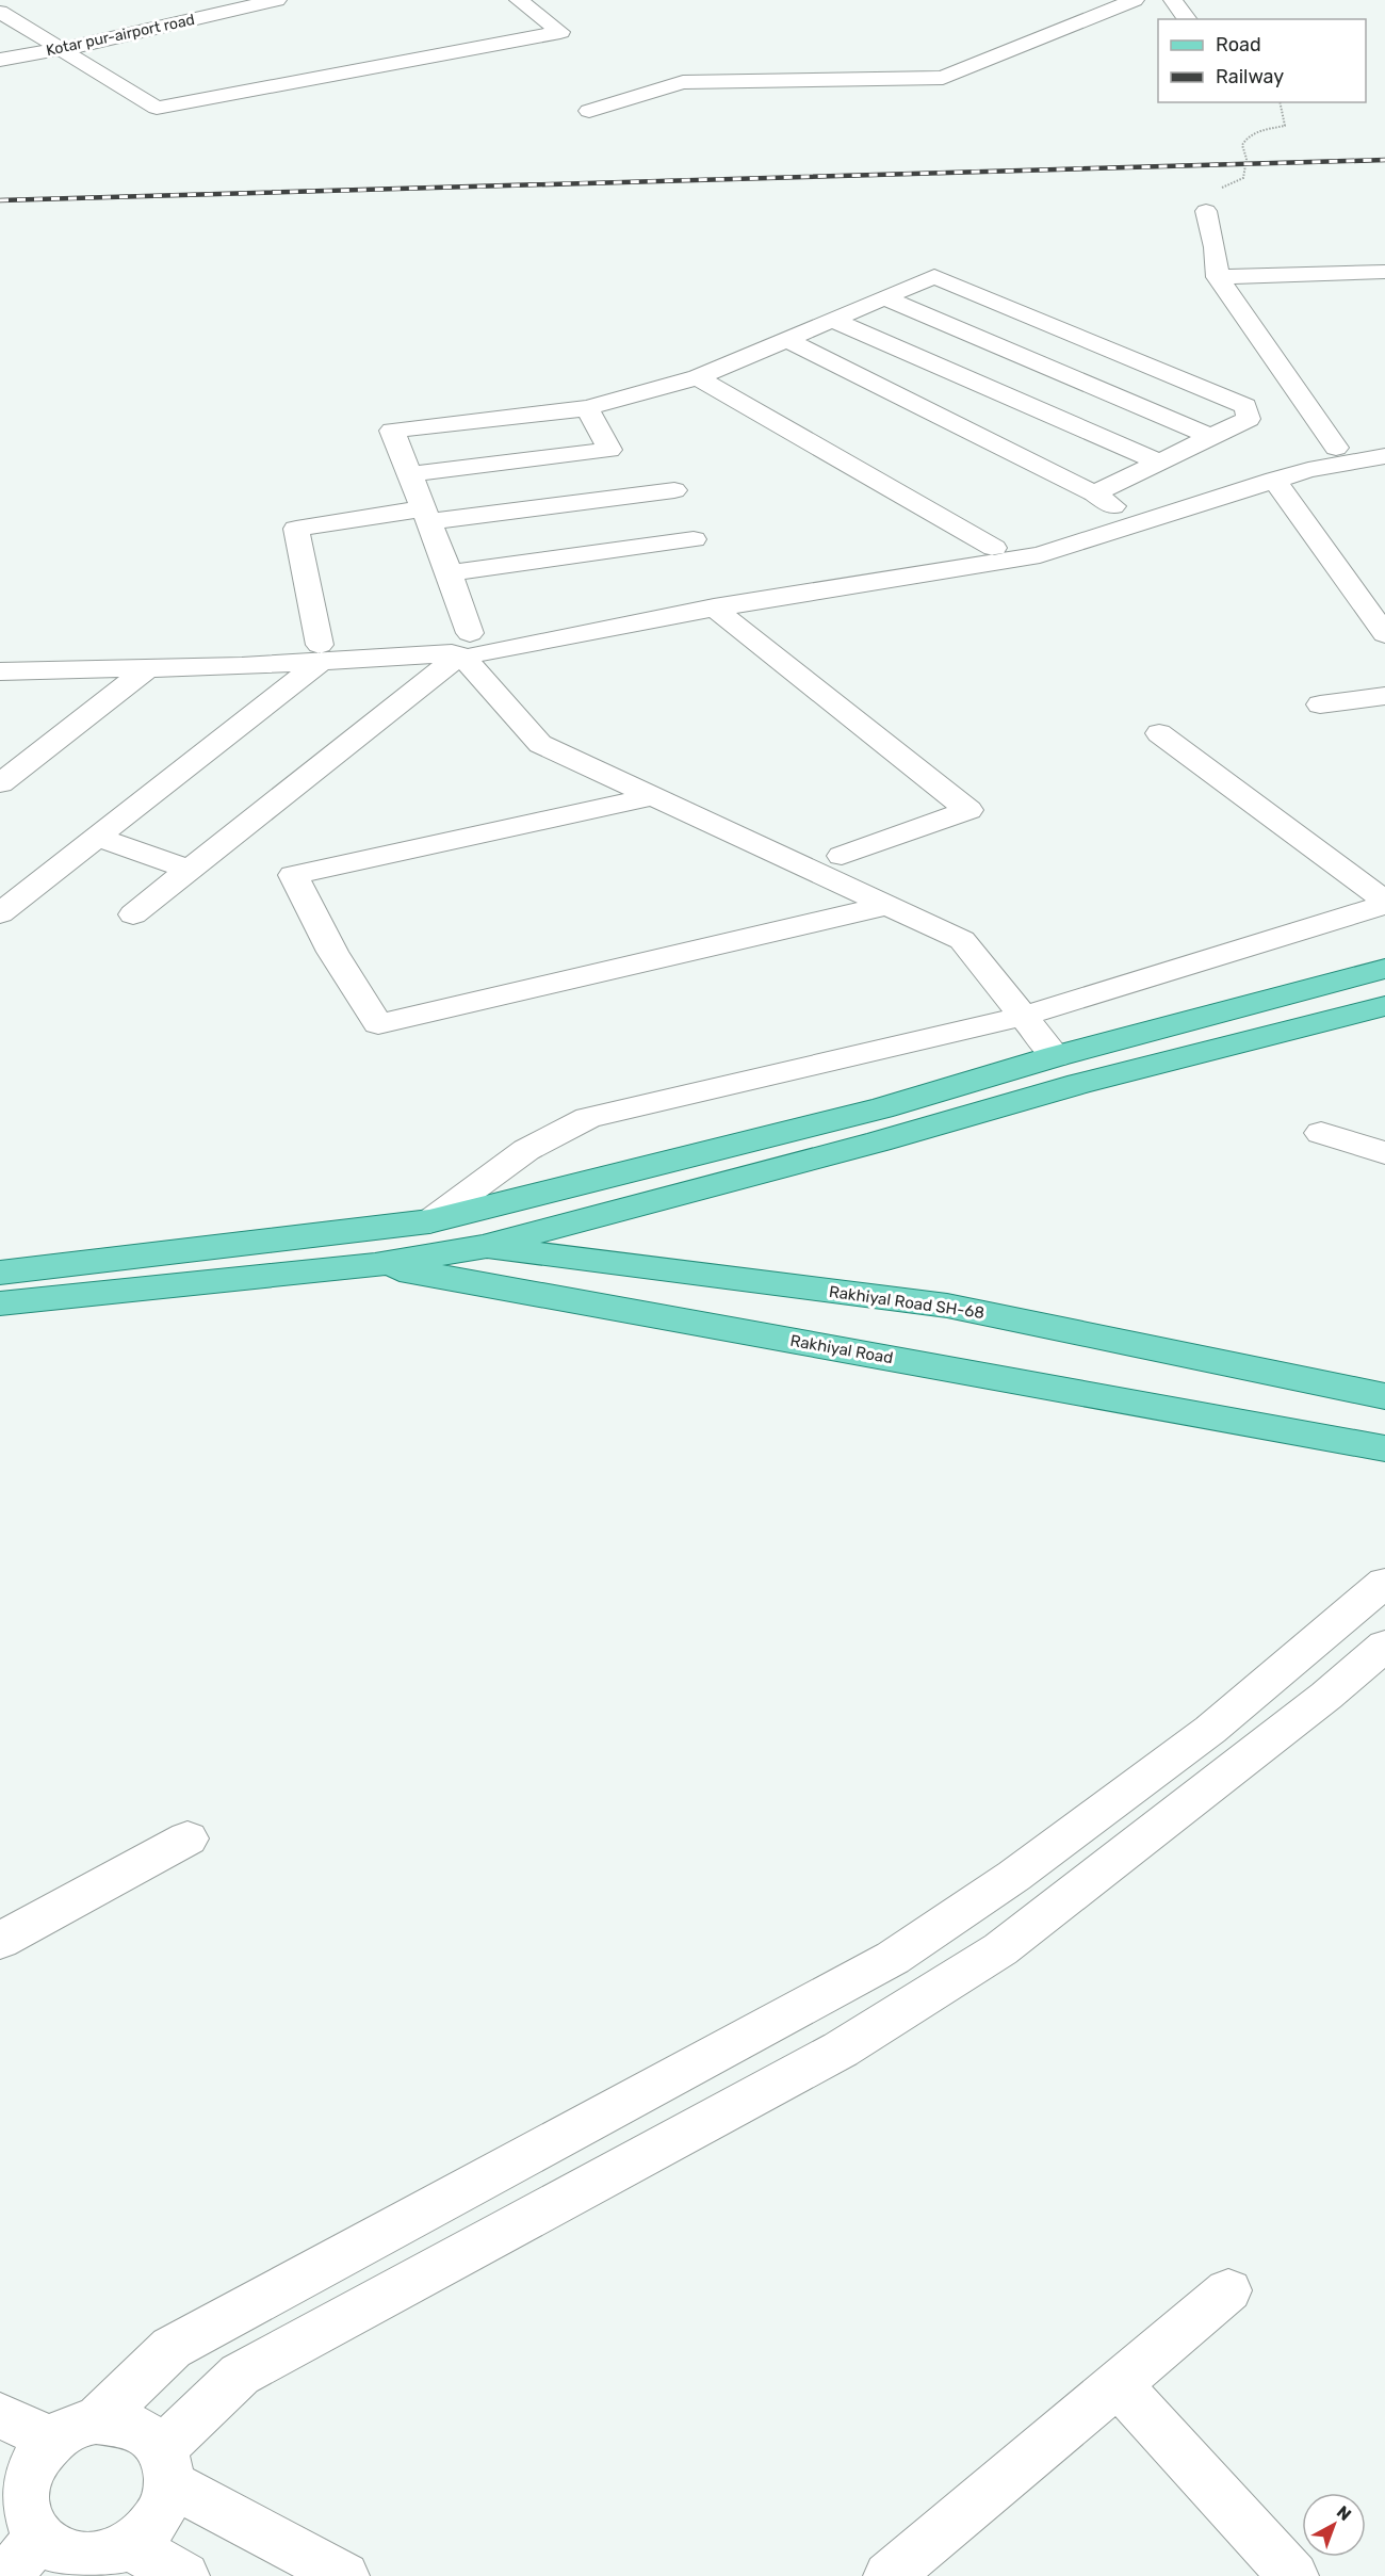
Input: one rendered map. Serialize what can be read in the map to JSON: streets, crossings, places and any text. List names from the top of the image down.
{
  "streets": {
    "main road": ["Rakhiyal Road SH-68", "Rakhiyal Road"],
    "street": ["Kotar pur-airport road"]
  },
  "legend": ["Road", "Railway"],
  "north": "top right"
}
